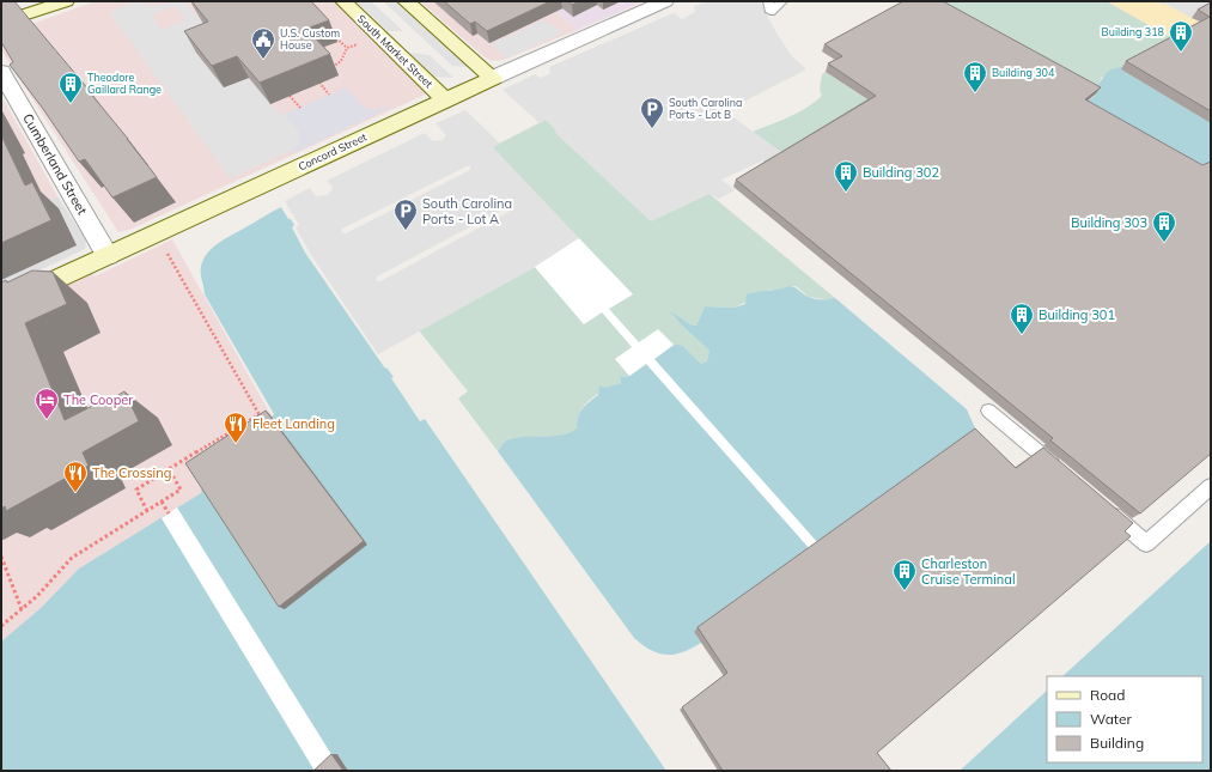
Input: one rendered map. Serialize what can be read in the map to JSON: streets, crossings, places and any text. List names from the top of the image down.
{
  "streets": {
    "street": ["South Market Street", "Concord Street", "Cumberland Street"]
  },
  "crossings": [
    ["South Market Street", "Concord Street"],
    ["Concord Street", "Cumberland Street"]
  ],
  "places": {
    "building": [
      "Building 318",
      "Building 304",
      "Theodore Gaillard Range",
      "Building 302",
      "Building 303",
      "Building 301",
      "Charleston Cruise Terminal"
    ],
    "public building": ["U.S. Custom House"],
    "parking": ["South Carolina Ports - Lot B", "South Carolina Ports - Lot A"],
    "hotel": ["The Cooper"],
    "restaurant": ["Fleet Landing", "The Crossing"]
  },
  "legend": ["Road", "Water", "Building"]
}
